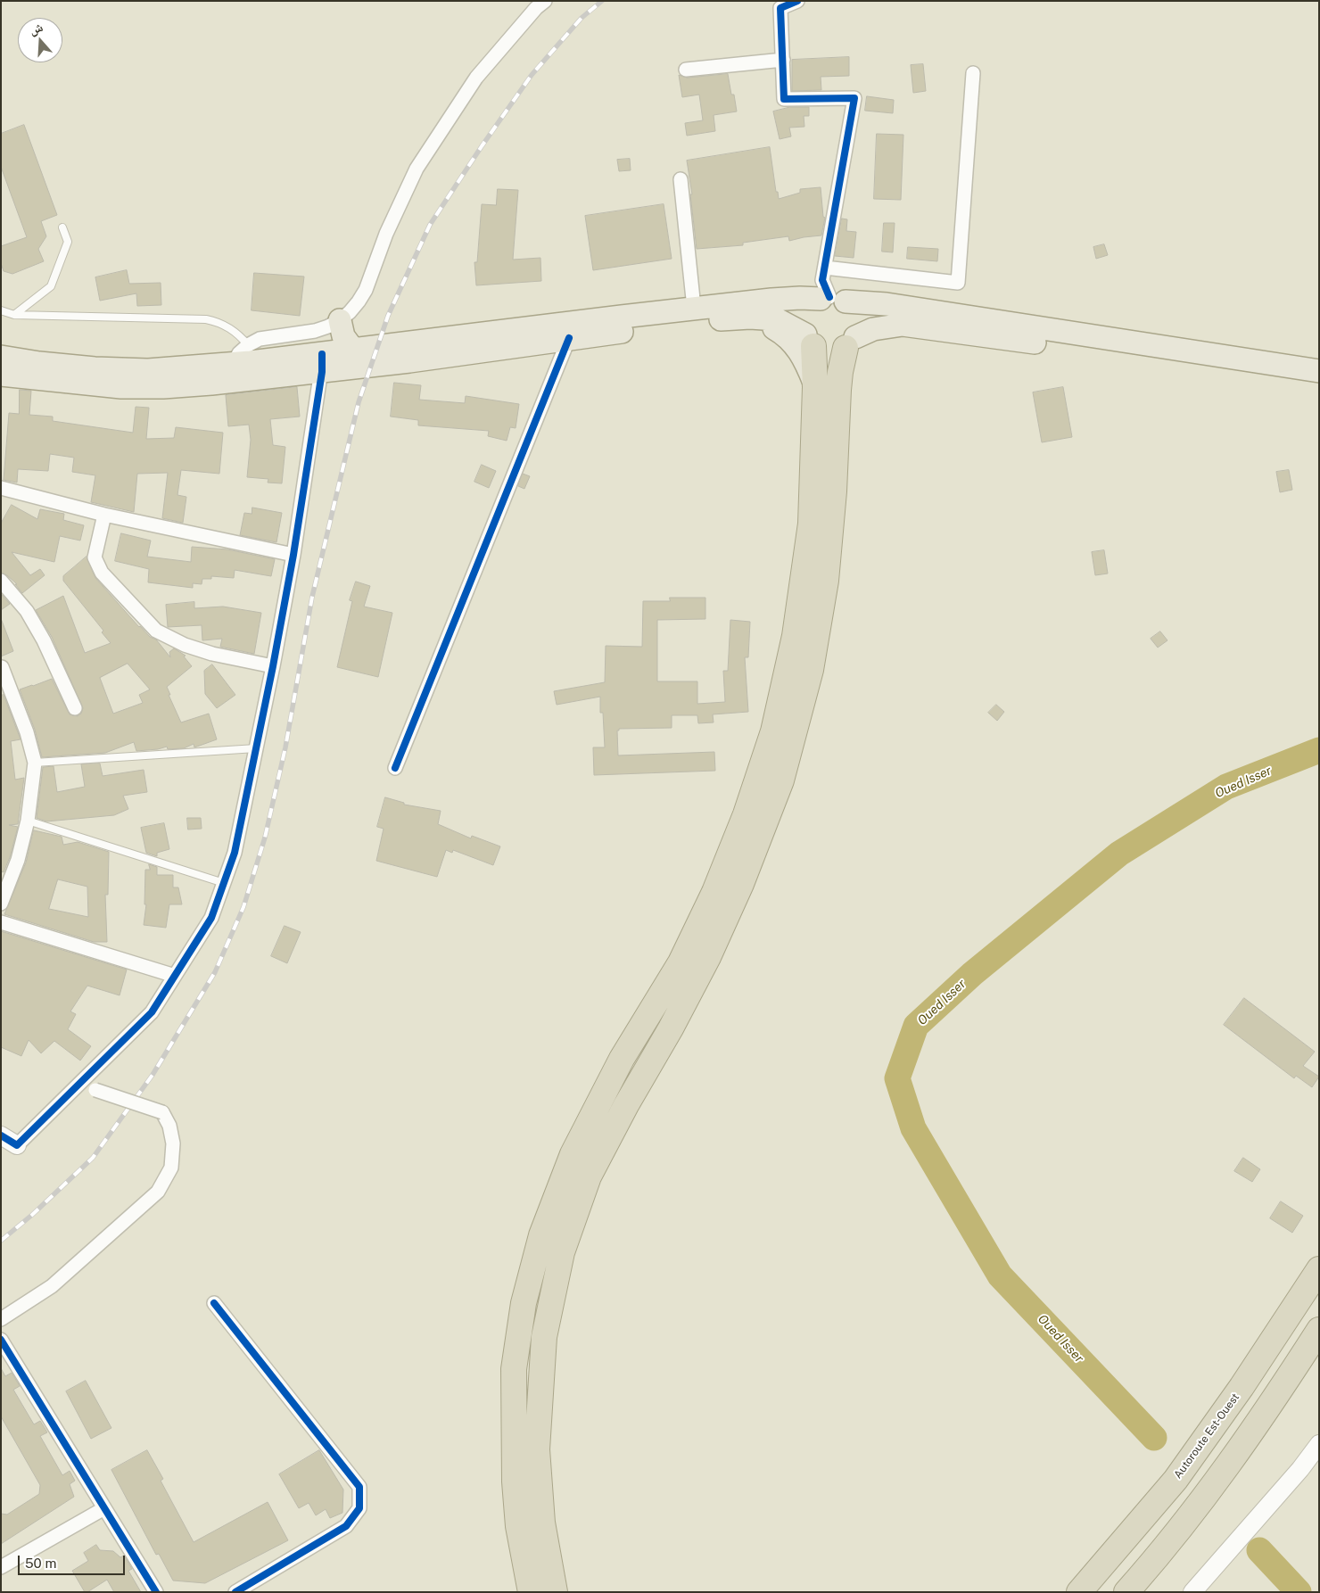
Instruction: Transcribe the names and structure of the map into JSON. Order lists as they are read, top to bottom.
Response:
{
  "streets": {
    "highway": ["Autoroute Est-Ouest"]
  },
  "water": ["Oued Isser"],
  "scale_bar": "50 m",
  "north": "top"
}
